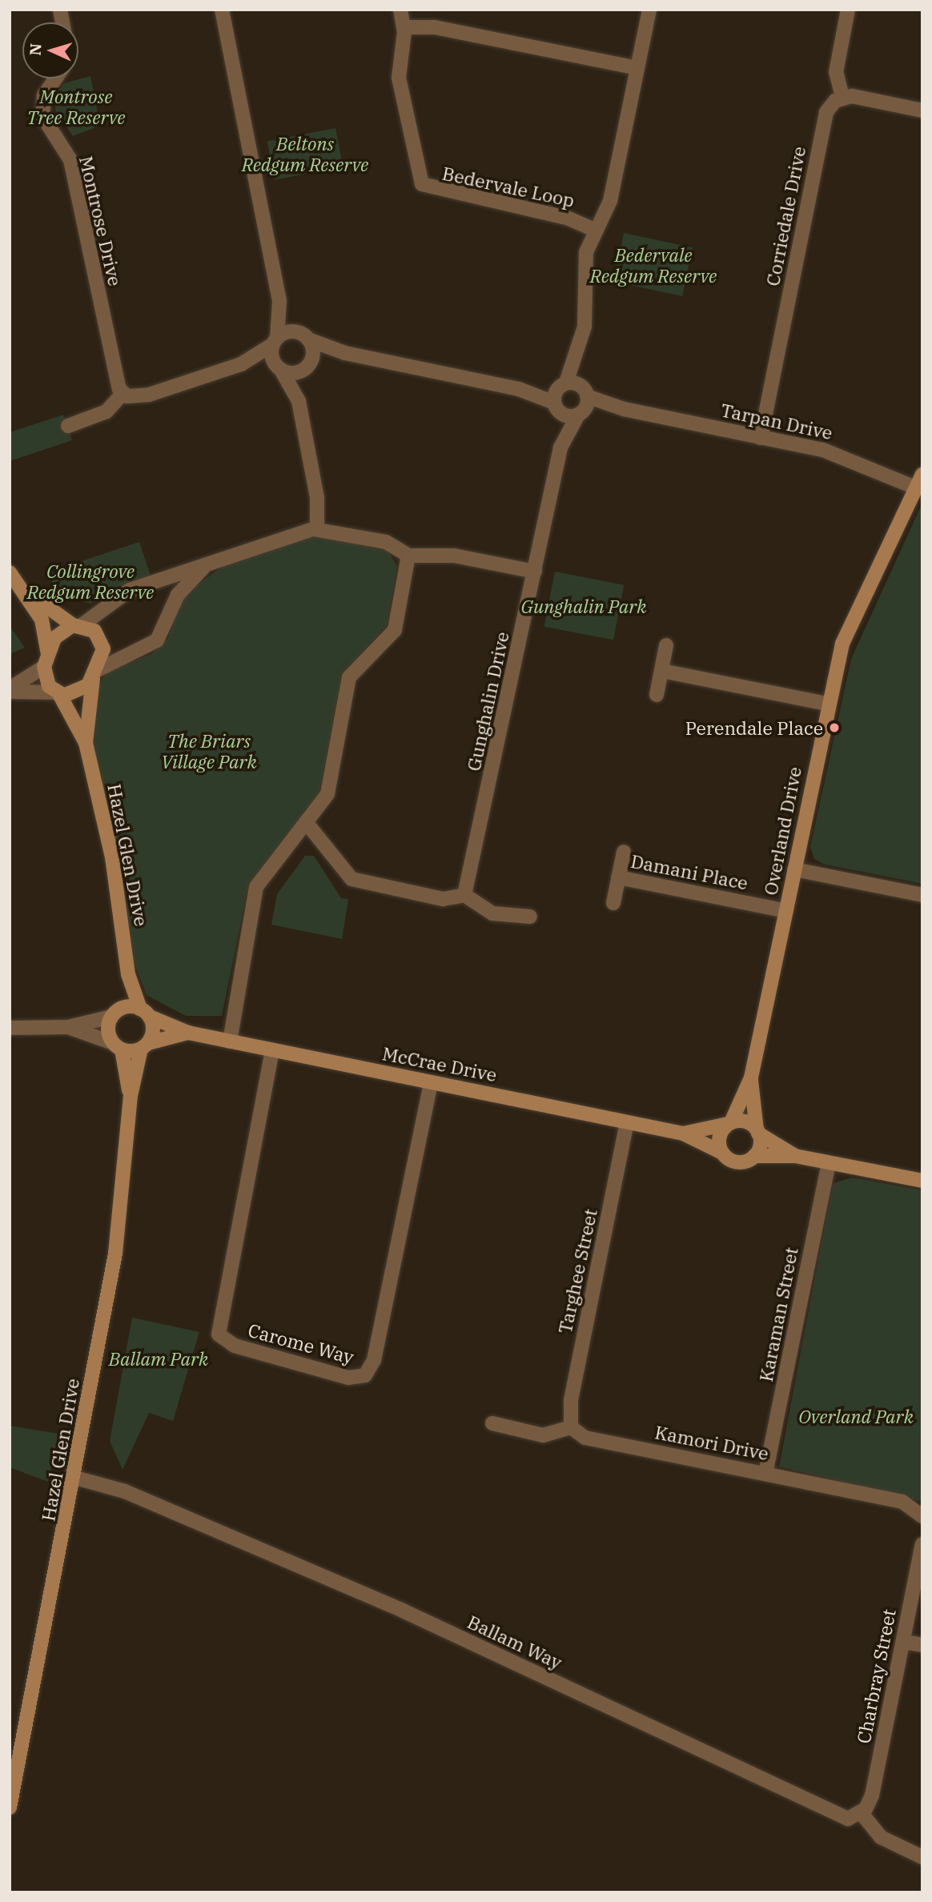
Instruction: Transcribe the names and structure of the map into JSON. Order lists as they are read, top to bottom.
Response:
{
  "streets": {
    "street": [
      "Bedervale Loop",
      "Corriedale Drive",
      "Montrose Drive",
      "Tarpan Drive",
      "Gunghalin Drive",
      "Overland Drive",
      "Hazel Glen Drive",
      "Damani Place",
      "McCrae Drive",
      "Targhee Street",
      "Karaman Street",
      "Carome Way",
      "Kamori Drive",
      "Ballam Way",
      "Charbray Street"
    ]
  },
  "crossings": [
    ["Corriedale Drive", "Tarpan Drive"],
    ["Tarpan Drive", "Gunghalin Drive"],
    ["Tarpan Drive", "Overland Drive"],
    ["Overland Drive", "Damani Place"],
    ["Overland Drive", "McCrae Drive"],
    ["Hazel Glen Drive", "McCrae Drive"],
    ["Hazel Glen Drive", "Ballam Way"],
    ["McCrae Drive", "Targhee Street"],
    ["McCrae Drive", "Carome Way"],
    ["Targhee Street", "Kamori Drive"],
    ["Karaman Street", "Kamori Drive"],
    ["Ballam Way", "Charbray Street"]
  ],
  "parks": [
    "Montrose Tree Reserve",
    "Beltons Redgum Reserve",
    "Bedervale Redgum Reserve",
    "Collingrove Redgum Reserve",
    "Gunghalin Park",
    "The Briars Village Park",
    "Ballam Park",
    "Overland Park"
  ],
  "places": ["Perendale Place"],
  "north": "left"
}
